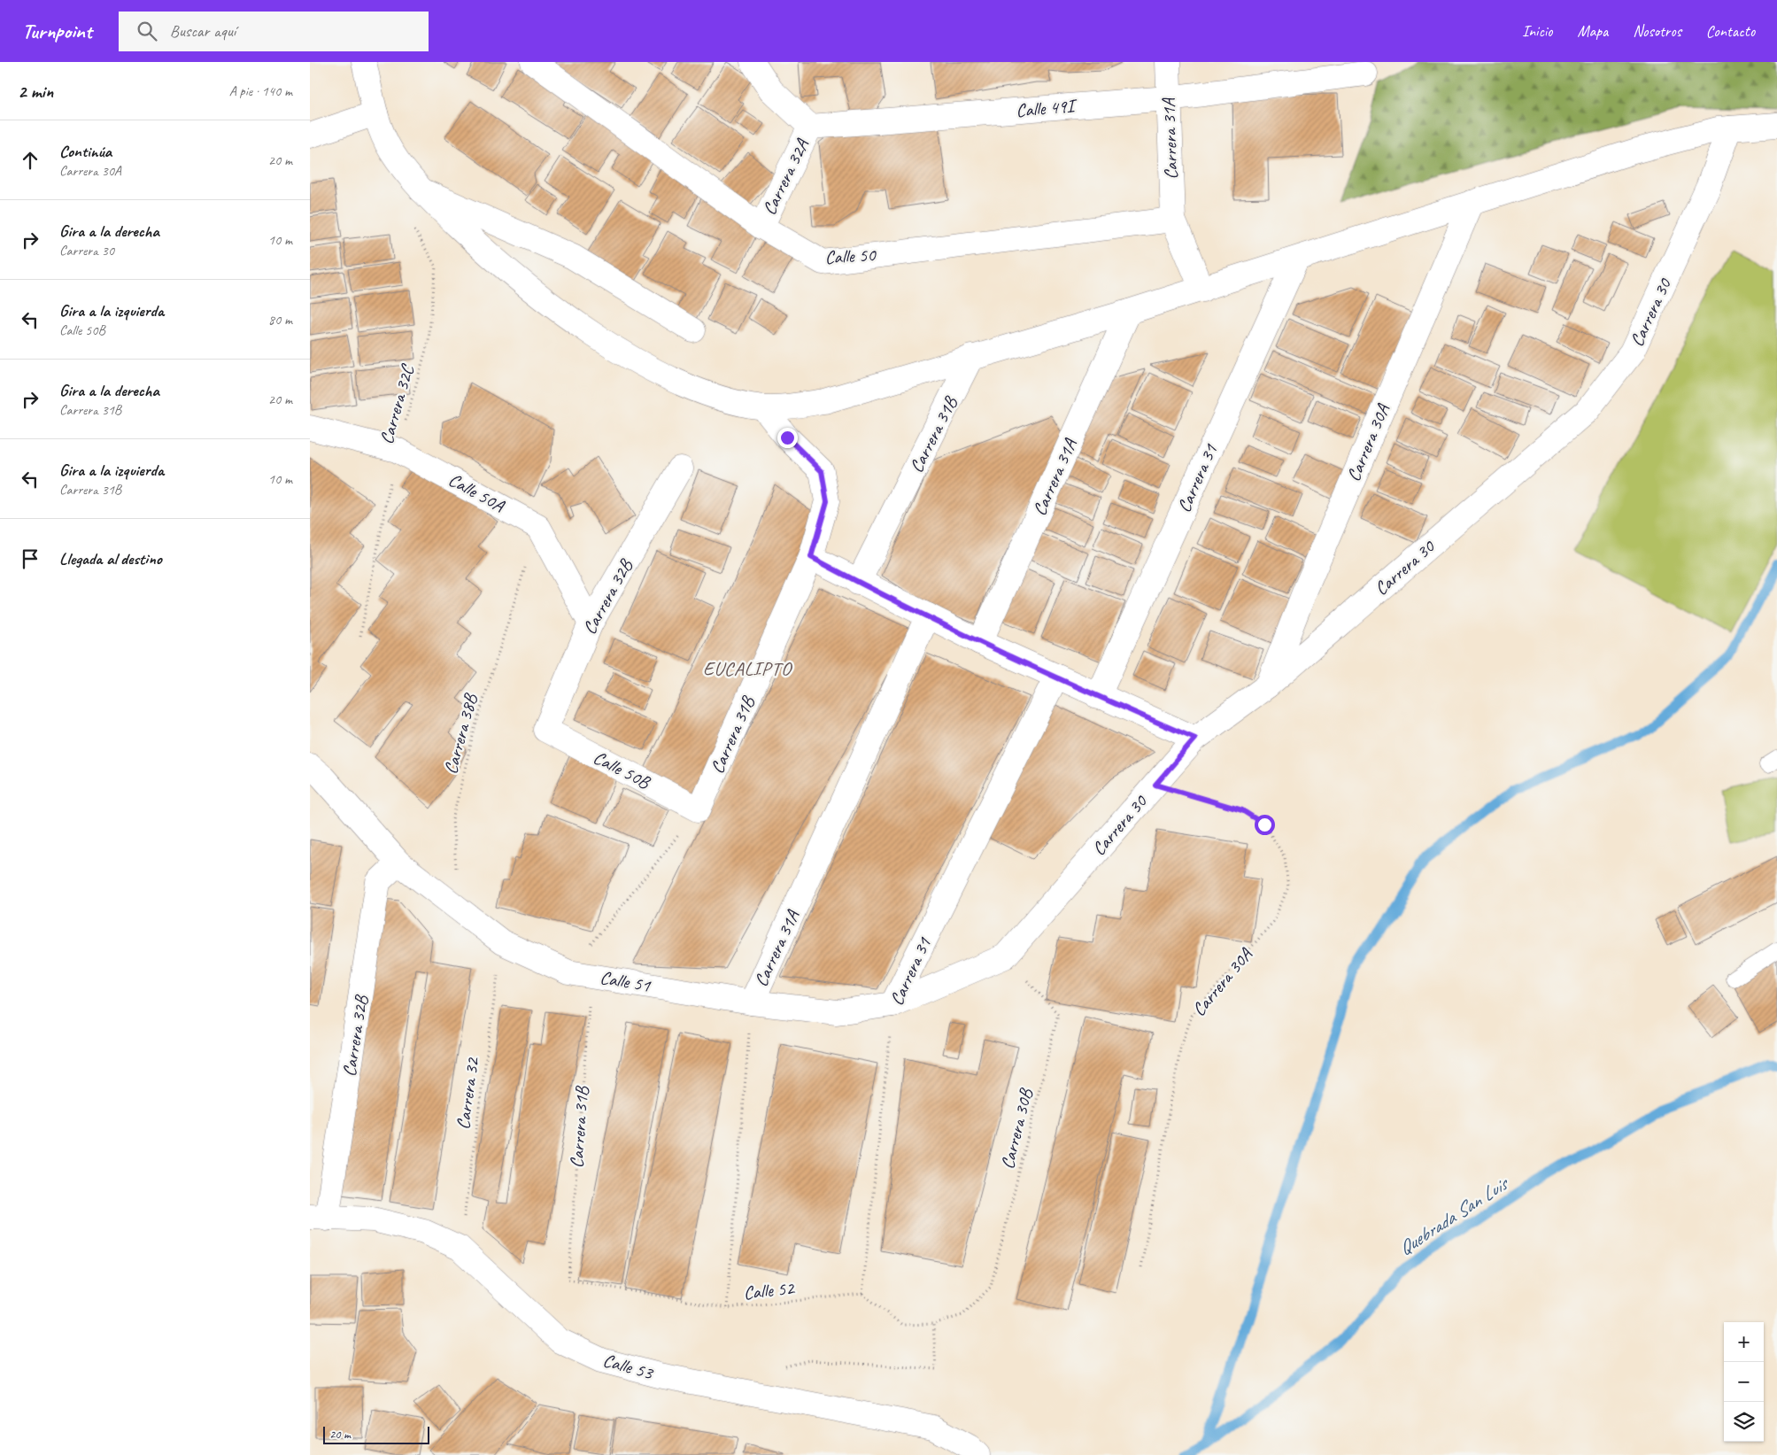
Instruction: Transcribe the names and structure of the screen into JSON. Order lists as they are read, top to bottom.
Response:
{
  "streets": {
    "street": [
      "Calle 49I",
      "Carrera 31A",
      "Carrera 32A",
      "Calle 50",
      "Carrera 30",
      "Carrera 31B",
      "Carrera 30A",
      "Carrera 31",
      "Calle 50A",
      "Carrera 32B",
      "Calle 50B",
      "Calle 51",
      "Calle 53"
    ],
    "path": [
      "Carrera 32C",
      "Carrera 38B",
      "Carrera 32",
      "Carrera 30B",
      "Calle 52"
    ]
  },
  "crossings": [
    ["Calle 49I", "Carrera 31A"],
    ["Calle 49I", "Carrera 32A"],
    ["Carrera 31A", "Calle 50"],
    ["Carrera 31A", "Calle 51"],
    ["Carrera 31A", "Calle 52"],
    ["Carrera 32A", "Calle 50"],
    ["Carrera 30", "Carrera 30A"],
    ["Carrera 30", "Calle 51"],
    ["Carrera 30", "Carrera 30B"],
    ["Carrera 32C", "Calle 50A"],
    ["Carrera 31B", "Calle 50B"],
    ["Carrera 31B", "Calle 51"],
    ["Carrera 31B", "Calle 52"],
    ["Carrera 31", "Calle 51"],
    ["Carrera 31", "Calle 52"],
    ["Calle 50A", "Carrera 38B"],
    ["Carrera 32B", "Calle 50B"],
    ["Carrera 32B", "Calle 51"],
    ["Carrera 32B", "Calle 53"],
    ["Calle 51", "Carrera 32"],
    ["Calle 51", "Carrera 30B"],
    ["Carrera 32", "Calle 53"]
  ],
  "districts": ["EUCALIPTO"],
  "water": ["Quebrada San Luis"],
  "scale_bar": "20 m",
  "page": {
    "header": "Turnpoint",
    "search": "Buscar aquí",
    "nav": [
      "Inicio",
      "Mapa",
      "Nosotros",
      "Contacto"
    ],
    "heading": ["2 min", "A pie · 140 m"],
    "list": [
      ["Continúa", "Carrera 30A", "20 m"],
      ["Gira a la derecha", "Carrera 30", "10 m"],
      ["Gira a la izquierda", "Calle 50B", "80 m"],
      ["Gira a la derecha", "Carrera 31B", "20 m"],
      ["Gira a la izquierda", "Carrera 31B", "10 m"],
      "Llegada al destino"
    ],
    "map_buttons": ["+", "−"],
    "scale": "20 m"
  }
}
